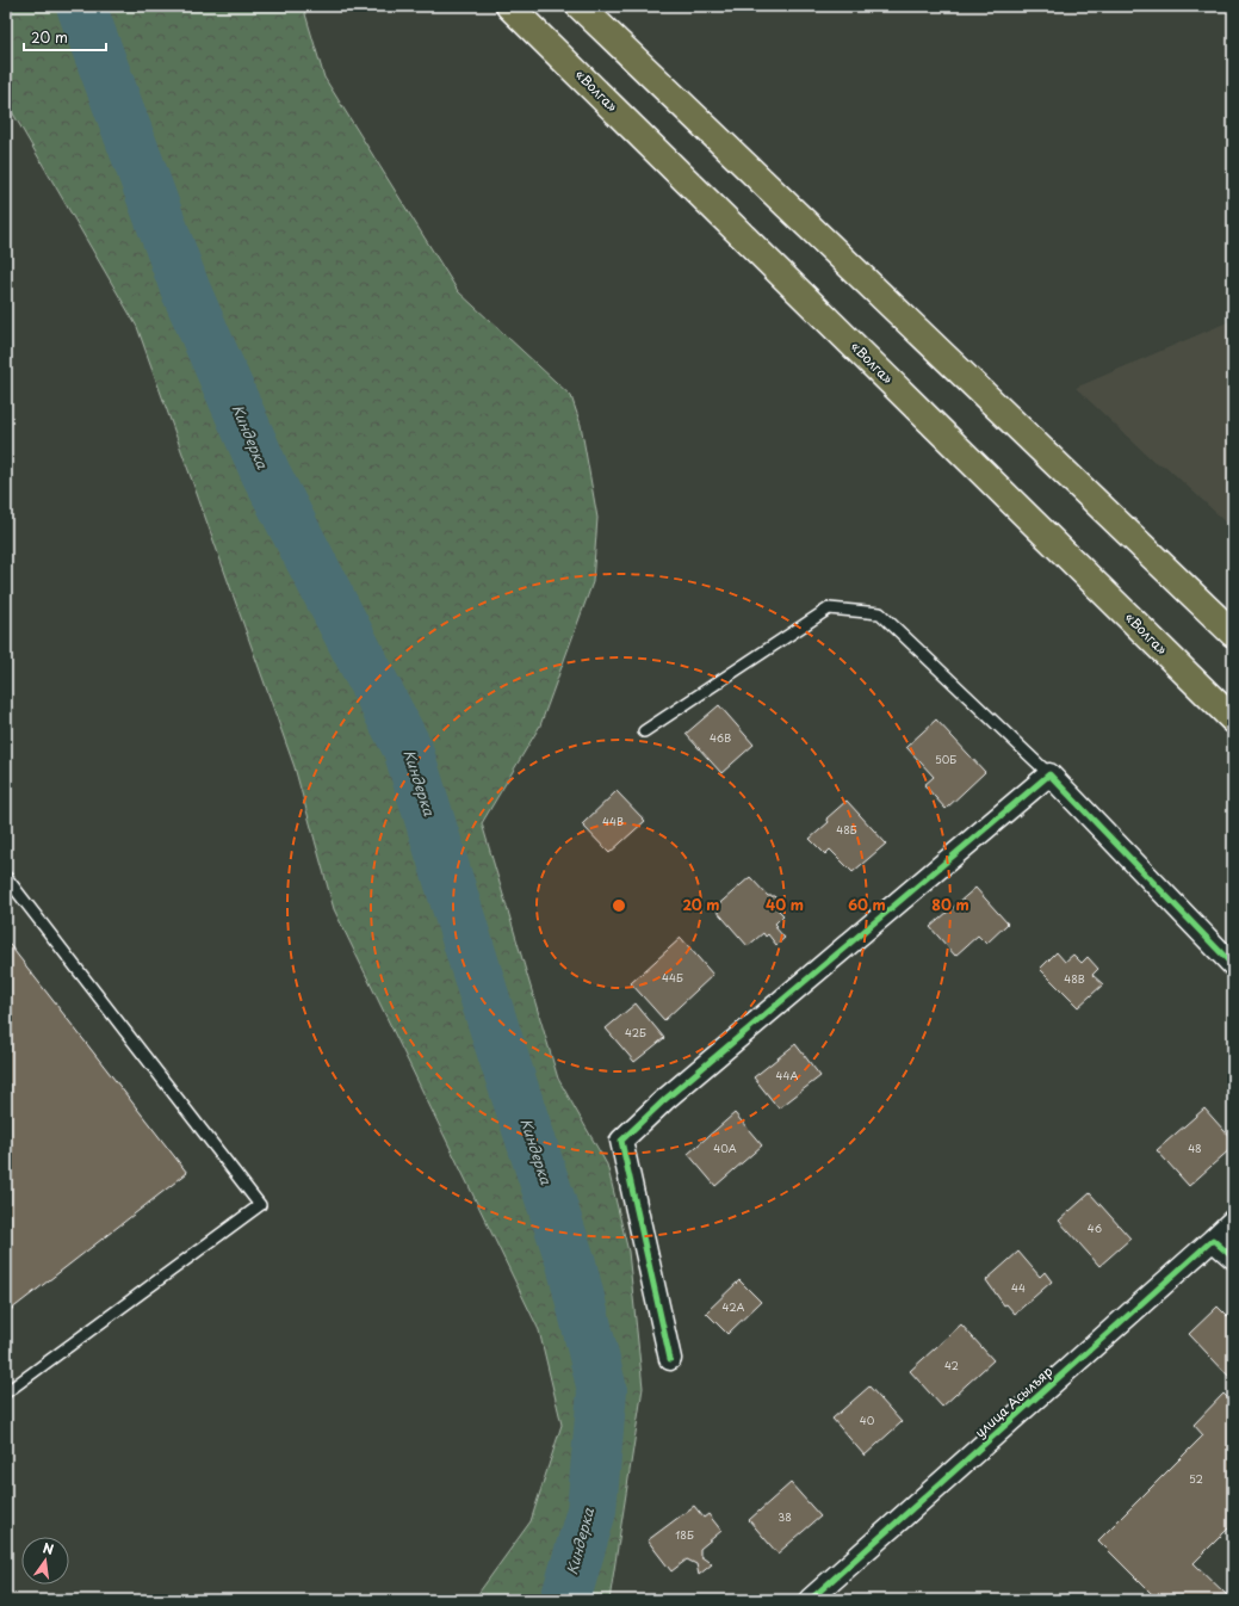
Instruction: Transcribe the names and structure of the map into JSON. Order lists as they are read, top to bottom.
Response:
{
  "streets": {
    "highway": ["«Волга»"],
    "street": ["улица Асылъяр"]
  },
  "water": ["Киндерка"],
  "house_numbers": [
    "46В",
    "50Б",
    "44В",
    "48Б",
    "44Б",
    "48В",
    "42Б",
    "44А",
    "40А",
    "48",
    "46",
    "44",
    "42А",
    "42",
    "40",
    "52",
    "38",
    "18Б"
  ],
  "scale_bar": "20 m",
  "north": "top",
  "rings": [
    "20 m",
    "40 m",
    "60 m",
    "80 m"
  ]
}
